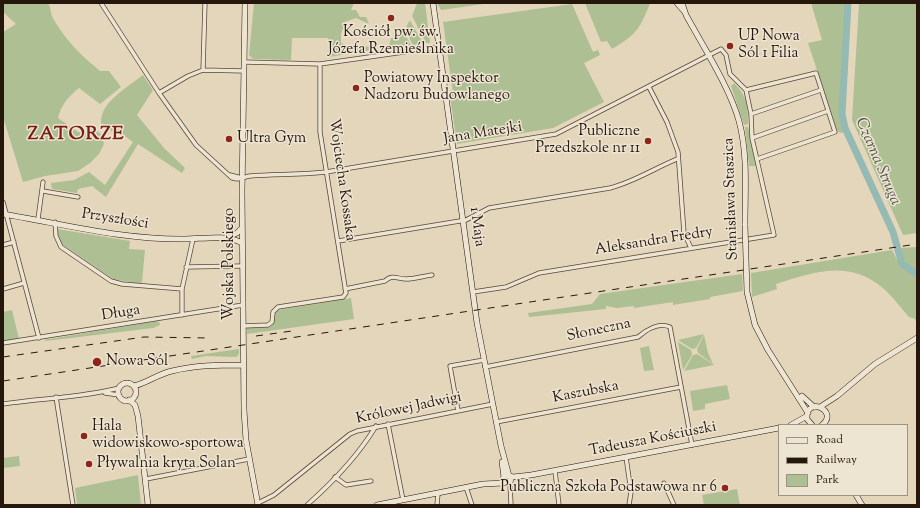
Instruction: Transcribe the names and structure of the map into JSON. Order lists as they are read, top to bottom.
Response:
{
  "streets": {
    "street": [
      "Jana Matejki",
      "Wojciecha Kossaka",
      "Stanisława Staszica",
      "Przyszłości",
      "1 Maja",
      "Aleksandra Fredry",
      "Wojska Polskiego",
      "Długa",
      "Słoneczna",
      "Kaszubska",
      "Królowej Jadwigi",
      "Tadeusza Kościuszki"
    ]
  },
  "crossings": [
    ["Jana Matejki", "Wojciecha Kossaka"],
    ["Jana Matejki", "Stanisława Staszica"],
    ["Jana Matejki", "1 Maja"],
    ["Jana Matejki", "Wojska Polskiego"],
    ["Wojciecha Kossaka", "Wojska Polskiego"],
    ["Przyszłości", "Wojska Polskiego"],
    ["1 Maja", "Aleksandra Fredry"],
    ["1 Maja", "Słoneczna"],
    ["1 Maja", "Kaszubska"],
    ["1 Maja", "Królowej Jadwigi"],
    ["1 Maja", "Tadeusza Kościuszki"],
    ["Wojska Polskiego", "Długa"],
    ["Wojska Polskiego", "Królowej Jadwigi"],
    ["Słoneczna", "Kaszubska"],
    ["Słoneczna", "Tadeusza Kościuszki"]
  ],
  "districts": ["ZATORZE"],
  "water": ["Czarna Struga"],
  "places": [
    "Kościół pw. św. Józefa Rzemieślnika",
    "UP Nowa Sól 1 Filia",
    "Powiatowy Inspektor Nadzoru Budowlanego",
    "Ultra Gym",
    "Publiczne Przedszkole nr 11",
    "Nowa Sól",
    "Hala widowiskowo-sportowa",
    "Pływalnia kryta Solan",
    "Publiczna Szkoła Podstawowa nr 6"
  ],
  "legend": ["Road", "Railway", "Park"]
}
